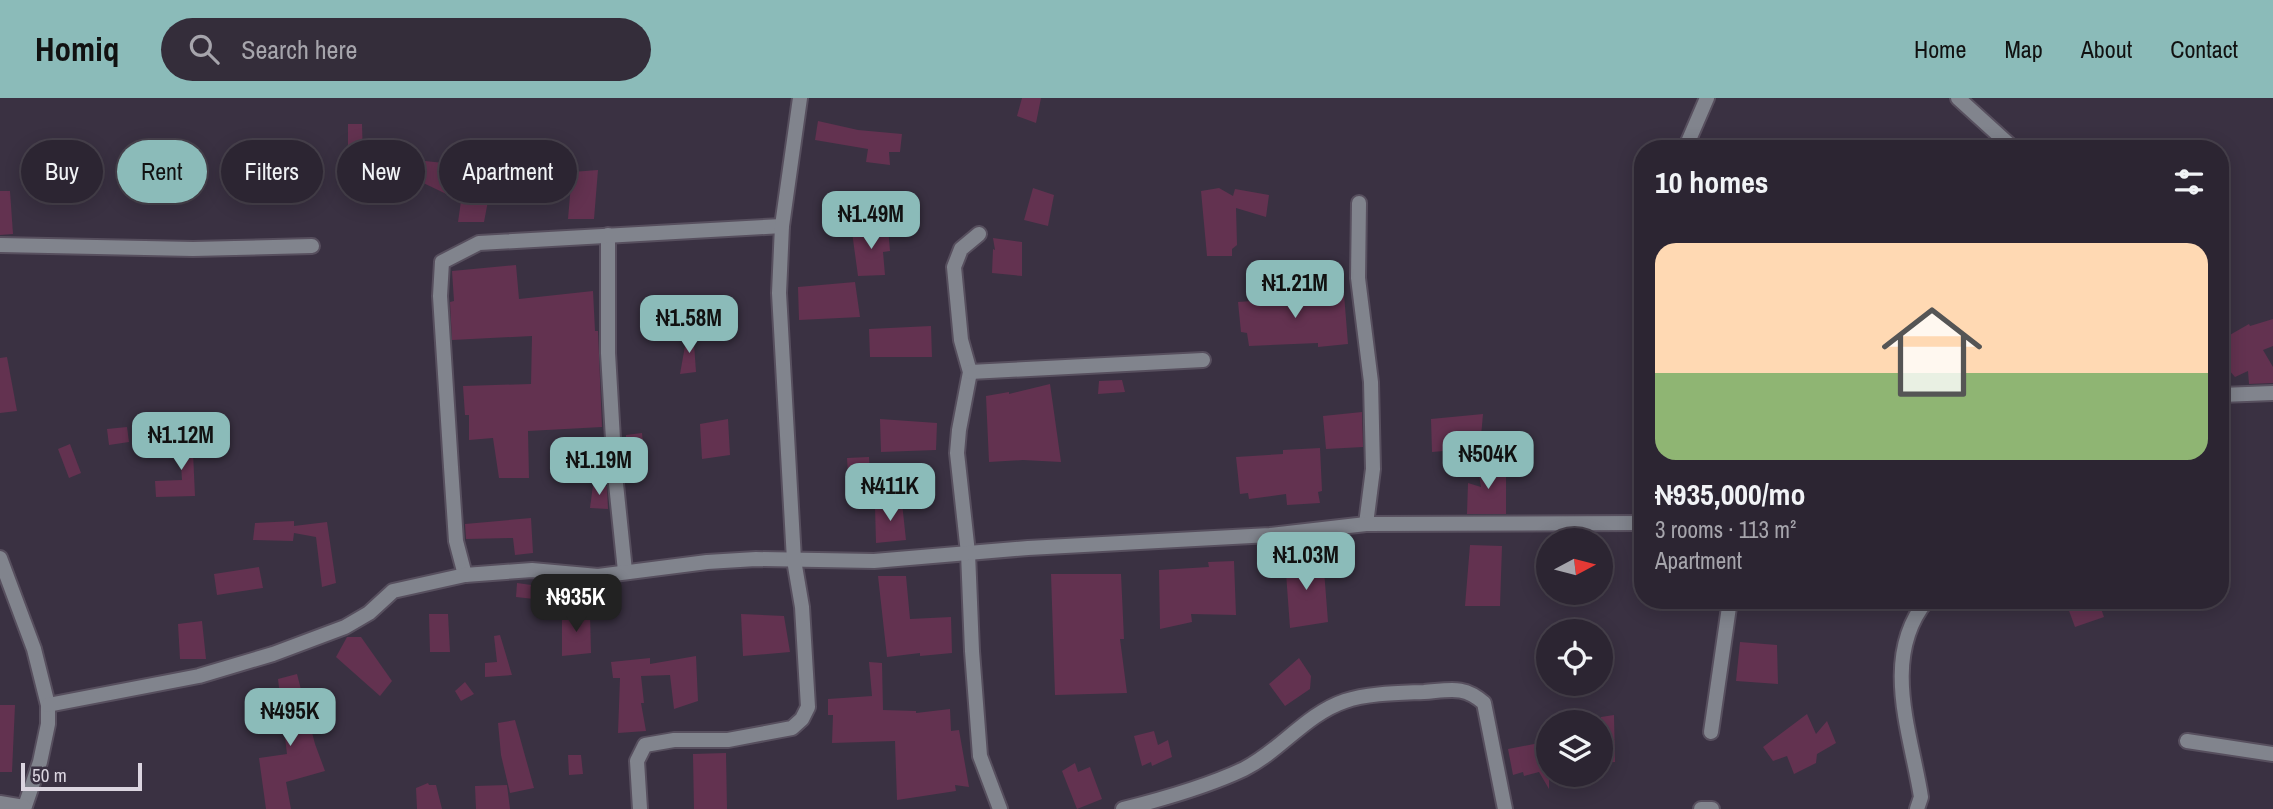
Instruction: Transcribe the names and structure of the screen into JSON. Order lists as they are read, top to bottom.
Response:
{
  "scale_bar": "50 m",
  "north": "right",
  "page": {
    "header": "Homiq",
    "search": "Search here",
    "nav": [
      "Home",
      "Map",
      "About",
      "Contact"
    ],
    "chip": [
      "Buy",
      "Rent",
      "Filters",
      "New",
      "Apartment"
    ],
    "heading": "10 homes",
    "price": [
      "₦1.49M",
      "₦1.21M",
      "₦1.58M",
      "₦1.12M",
      "₦504K",
      "₦1.19M",
      "₦411K",
      "₦1.03M",
      "₦935K",
      "₦495K"
    ],
    "list": [
      {
        "name": "₦935,000/mo",
        "note": "3 rooms · 113 m² · Apartment"
      }
    ],
    "scale": "50 m"
  }
}
